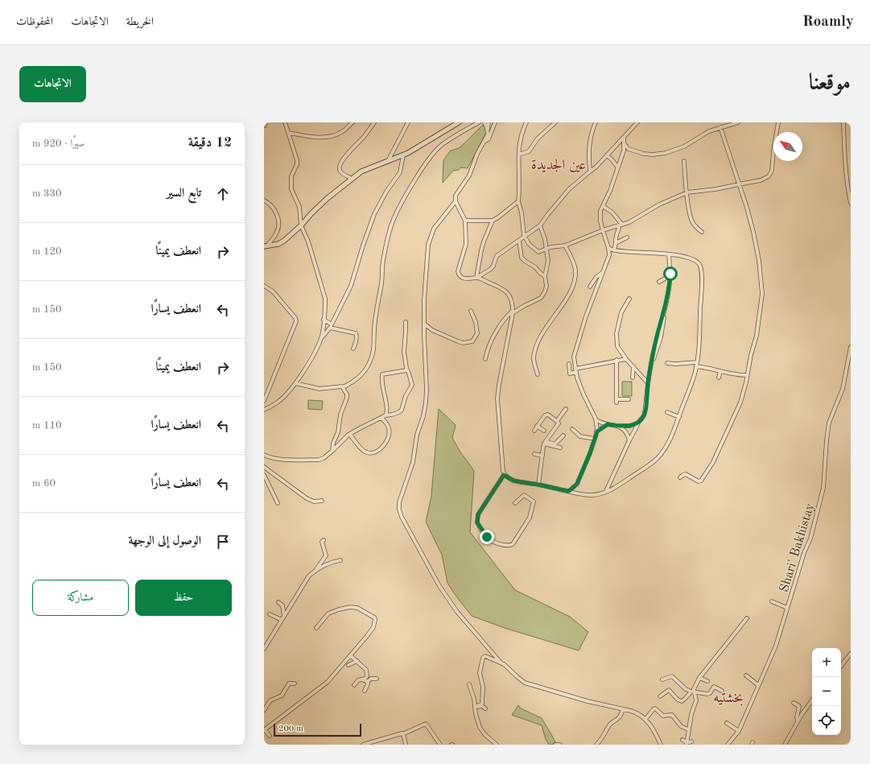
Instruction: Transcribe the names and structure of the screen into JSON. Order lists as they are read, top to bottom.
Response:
{
  "streets": {
    "street": ["Shari' Bakhistay"]
  },
  "districts": ["عين الجديدة", "بخشتيه"],
  "scale_bar": "200 m",
  "north": "top left",
  "page": {
    "header": "Roamly",
    "nav": ["الخريطة", "الاتجاهات", "المحفوظات"],
    "title": "موقعنا",
    "buttons": [
      "الاتجاهات",
      ["حفظ", "مشاركة"]
    ],
    "heading": ["12 دقيقة", "سيرًا · 920 m"],
    "list": [
      ["تابع السير", "330 m"],
      ["انعطف يمينًا", "120 m"],
      ["انعطف يسارًا", "150 m"],
      ["انعطف يمينًا", "150 m"],
      ["انعطف يسارًا", "110 m"],
      ["انعطف يسارًا", "60 m"],
      "الوصول إلى الوجهة"
    ],
    "map_buttons": ["+", "−"],
    "scale": "200 m"
  }
}
